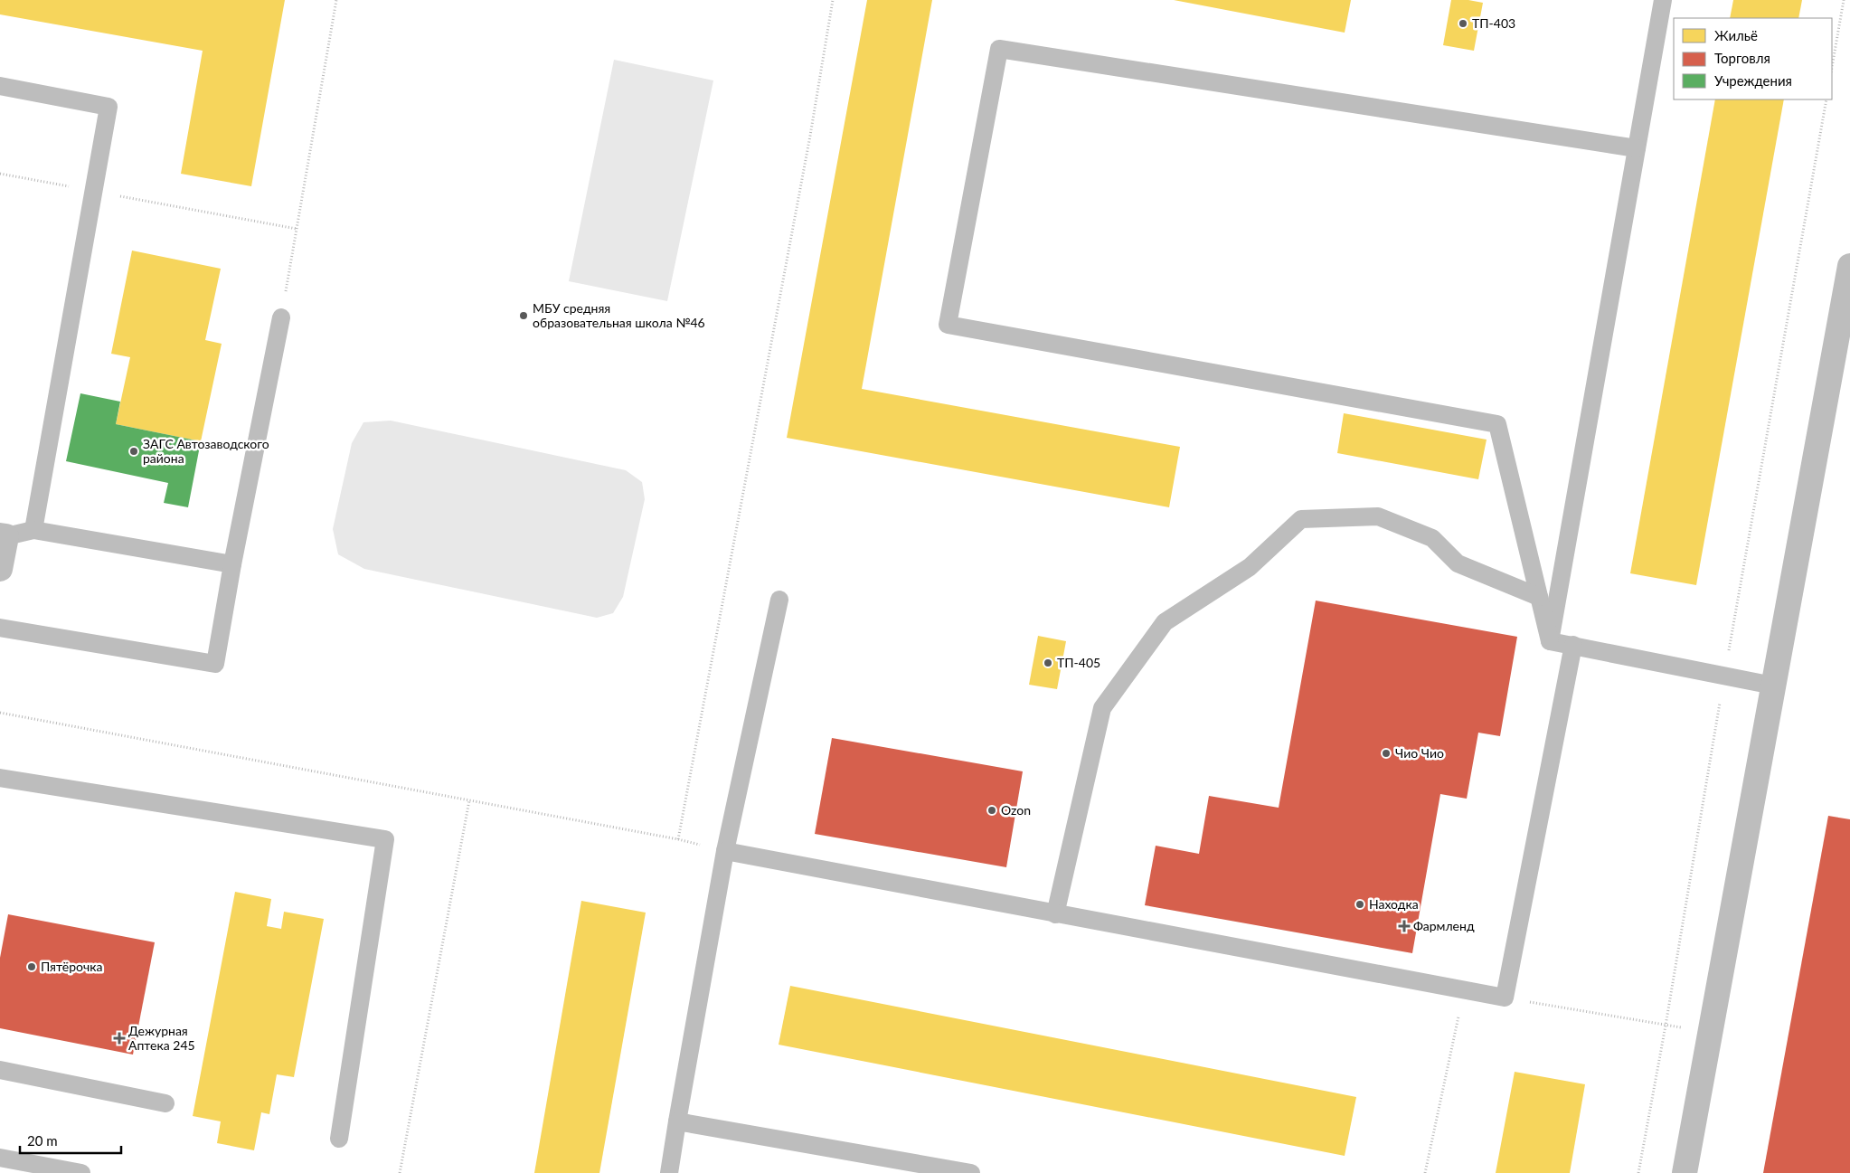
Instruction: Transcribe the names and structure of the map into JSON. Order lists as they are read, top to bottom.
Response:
{
  "places": {
    "other": [
      "ТП-403",
      "МБУ средняя образовательная школа №46",
      "ЗАГС Автозаводского района",
      "ТП-405",
      "Чио Чио",
      "Ozon",
      "Находка",
      "Пятёрочка"
    ],
    "health": ["Фармленд", "Дежурная Аптека 245"]
  },
  "legend": ["Жильё", "Торговля", "Учреждения"],
  "scale_bar": "20 m"
}
